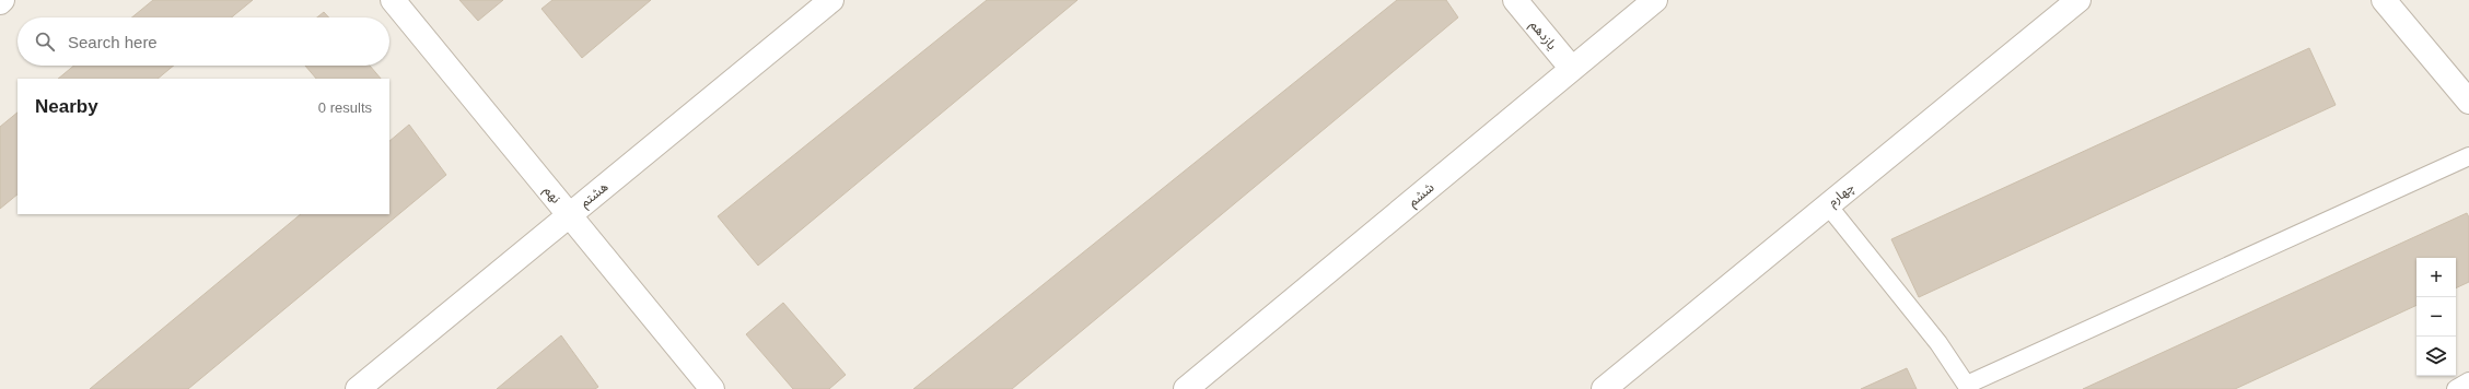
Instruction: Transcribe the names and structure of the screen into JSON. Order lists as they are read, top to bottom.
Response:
{
  "streets": {
    "street": [
      "یازدهم",
      "نهم",
      "هشتم",
      "ششم",
      "چهارم"
    ]
  },
  "crossings": [
    ["یازدهم", "ششم"],
    ["نهم", "هشتم"]
  ],
  "page": {
    "search": "Search here",
    "heading": ["Nearby", "0 results"],
    "map_buttons": ["+", "−"]
  }
}
